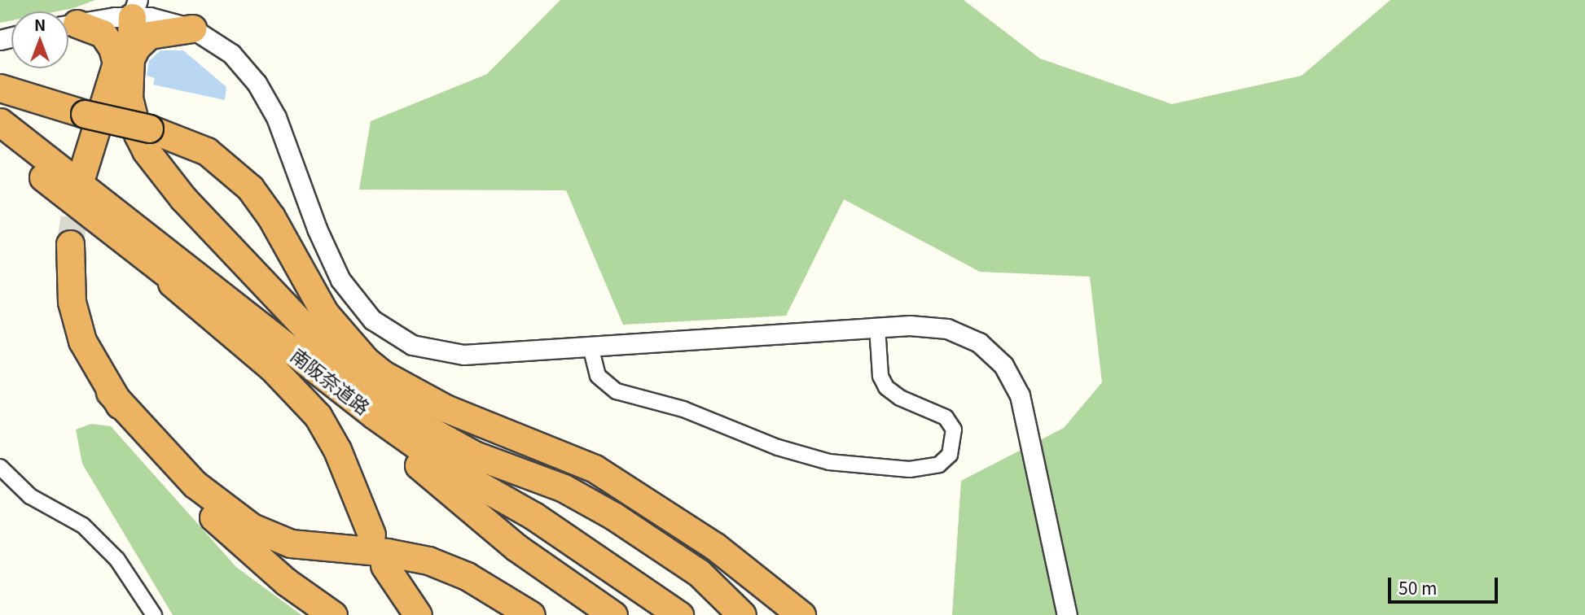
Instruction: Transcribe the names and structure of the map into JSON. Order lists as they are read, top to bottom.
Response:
{
  "streets": {
    "highway": ["南阪奈道路"]
  },
  "scale_bar": "50 m",
  "north": "top"
}
